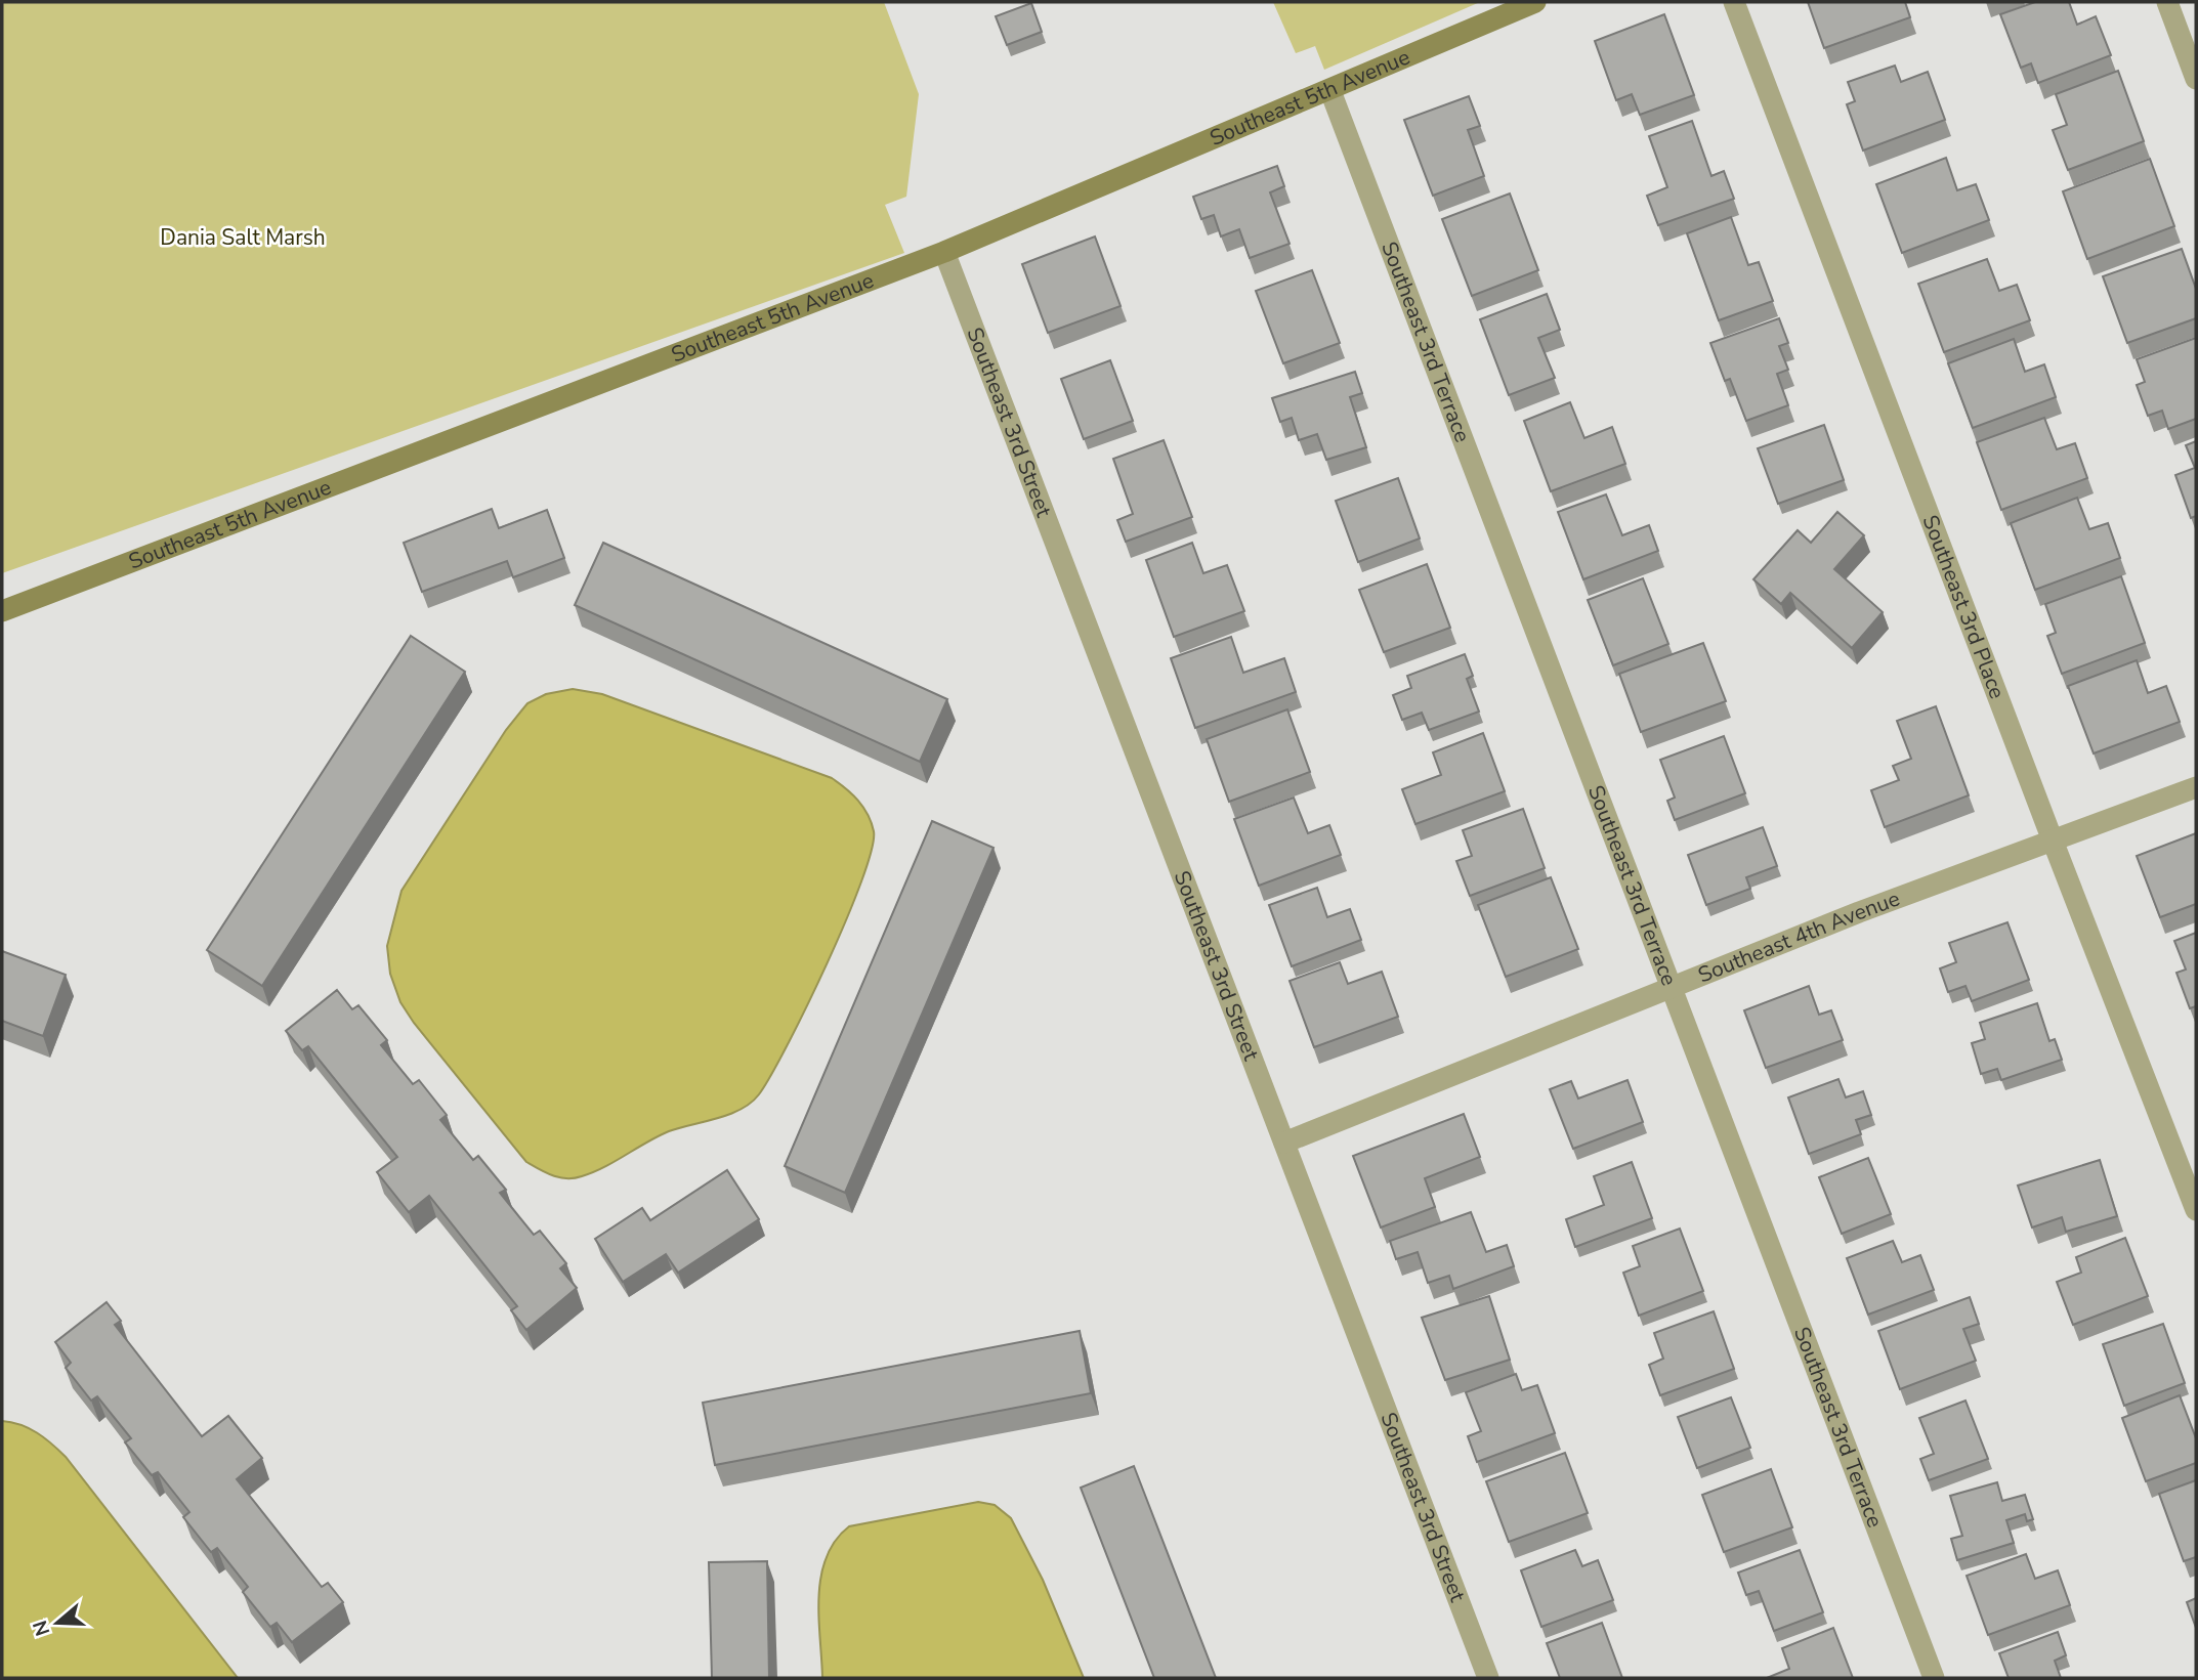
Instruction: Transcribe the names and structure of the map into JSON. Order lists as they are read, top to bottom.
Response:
{
  "streets": {
    "street": [
      "Southeast 5th Avenue",
      "Southeast 3rd Terrace",
      "Southeast 3rd Street",
      "Southeast 3rd Place",
      "Southeast 4th Avenue"
    ]
  },
  "crossings": [
    ["Southeast 5th Avenue", "Southeast 3rd Terrace"],
    ["Southeast 5th Avenue", "Southeast 3rd Street"],
    ["Southeast 3rd Terrace", "Southeast 4th Avenue"],
    ["Southeast 3rd Street", "Southeast 4th Avenue"],
    ["Southeast 3rd Place", "Southeast 4th Avenue"]
  ],
  "parks": ["Dania Salt Marsh"],
  "north": "left"
}
